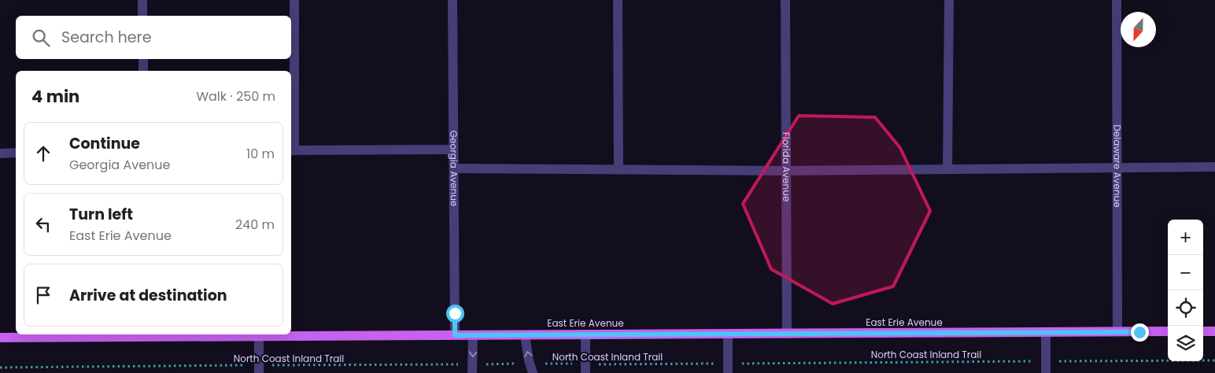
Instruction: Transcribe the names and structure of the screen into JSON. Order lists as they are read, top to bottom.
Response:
{
  "streets": {
    "main road": ["East Erie Avenue"],
    "street": ["Delaware Avenue", "Florida Avenue", "Georgia Avenue"],
    "path": ["North Coast Inland Trail"]
  },
  "crossings": [
    ["Delaware Avenue", "East Erie Avenue"],
    ["Florida Avenue", "East Erie Avenue"],
    ["Georgia Avenue", "East Erie Avenue"]
  ],
  "north": "bottom",
  "page": {
    "search": "Search here",
    "heading": ["4 min", "Walk · 250 m"],
    "list": [
      ["Continue", "Georgia Avenue", "10 m"],
      ["Turn left", "East Erie Avenue", "240 m"],
      "Arrive at destination"
    ],
    "map_buttons": ["+", "−"]
  }
}
